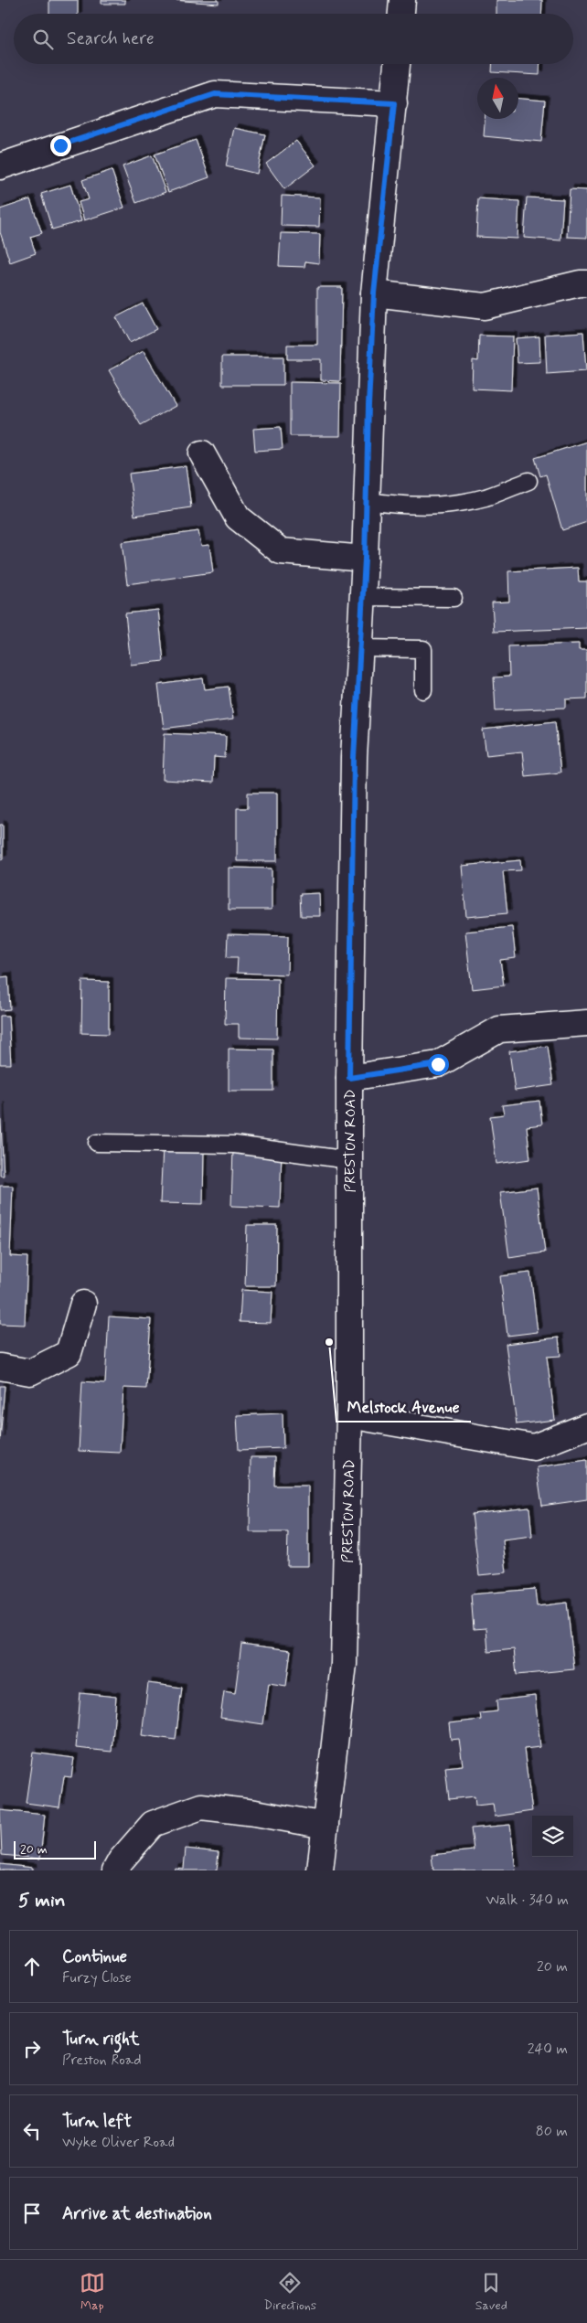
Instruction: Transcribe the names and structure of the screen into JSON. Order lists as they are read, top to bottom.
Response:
{
  "streets": {
    "main road": ["PRESTON ROAD"]
  },
  "places": ["Melstock Avenue"],
  "scale_bar": "20 m",
  "north": "top",
  "page": {
    "search": "Search here",
    "scale": "20 m",
    "heading": ["5 min", "Walk · 340 m"],
    "list": [
      ["Continue", "Furzy Close", "20 m"],
      ["Turn right", "Preston Road", "240 m"],
      ["Turn left", "Wyke Oliver Road", "80 m"],
      "Arrive at destination"
    ],
    "nav": ["Map", "Directions", "Saved"]
  }
}
